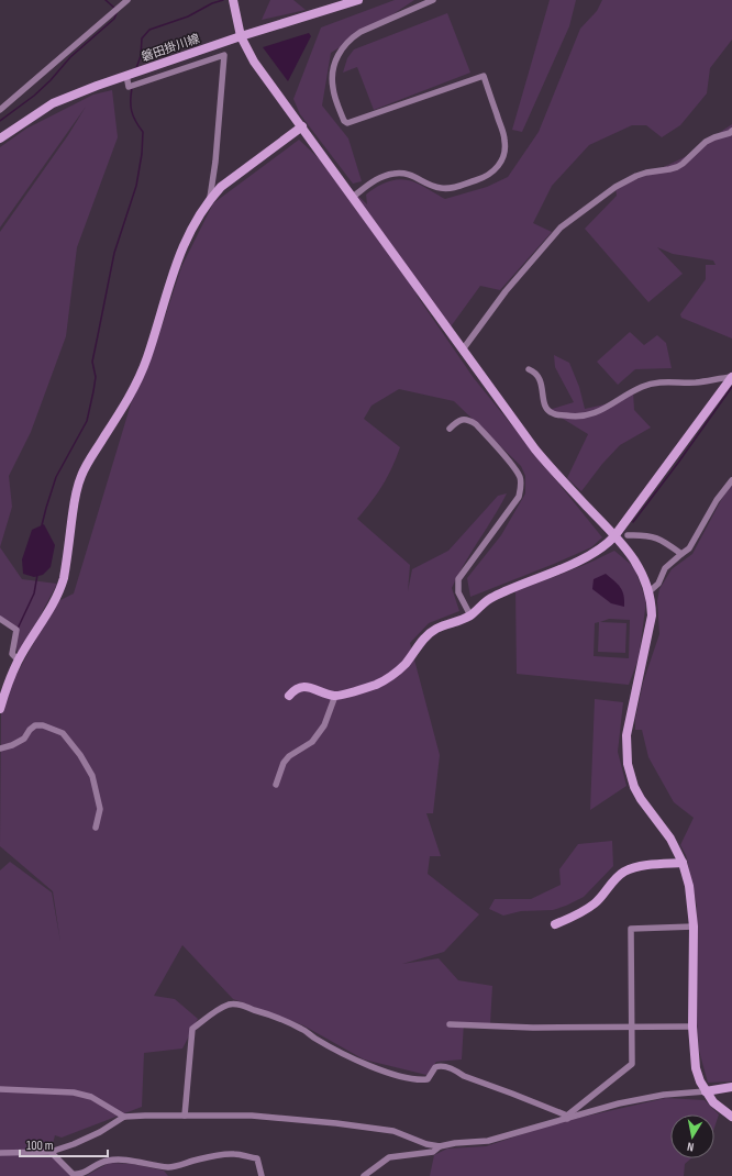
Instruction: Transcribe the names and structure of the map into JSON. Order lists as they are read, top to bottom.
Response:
{
  "streets": {
    "street": ["磐田掛川線"]
  },
  "scale_bar": "100 m",
  "north": "bottom"
}
